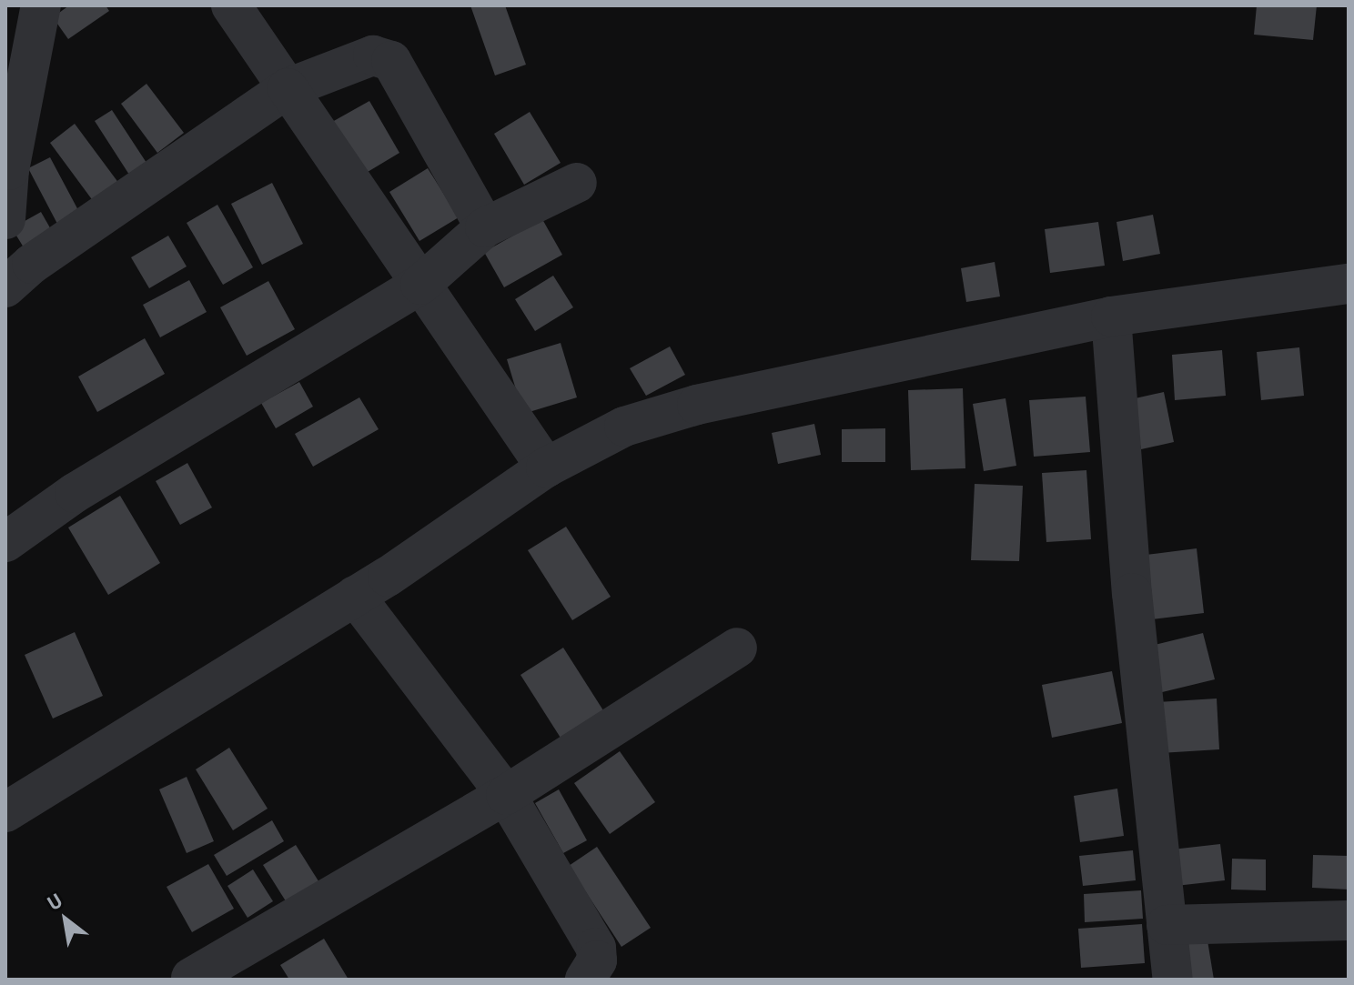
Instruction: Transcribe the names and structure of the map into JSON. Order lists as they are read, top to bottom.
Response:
{
  "north": "top left"
}
